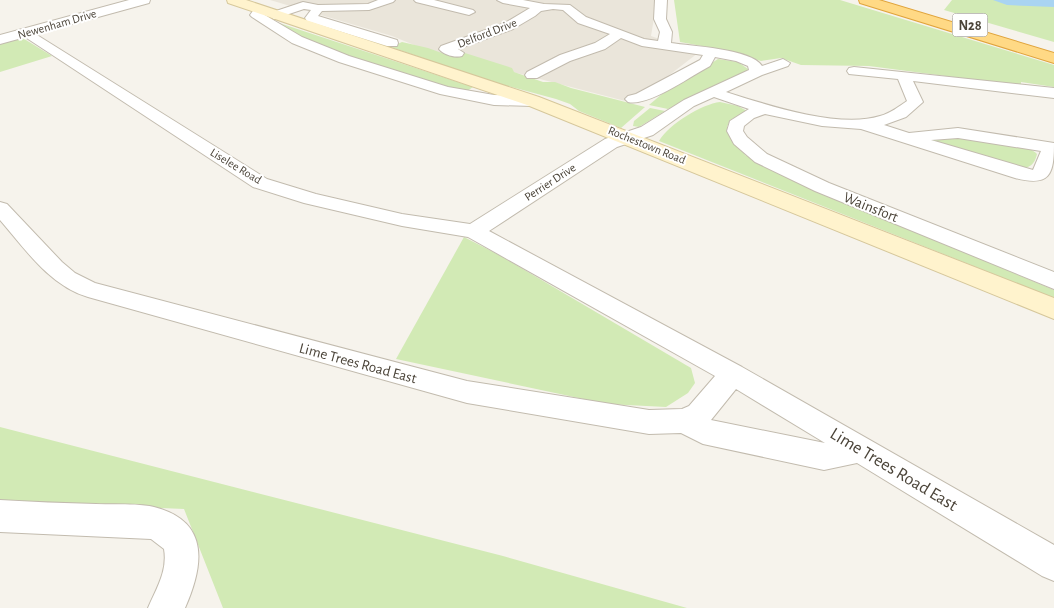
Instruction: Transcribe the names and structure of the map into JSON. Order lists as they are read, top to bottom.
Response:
{
  "streets": {
    "highway": ["N28"],
    "main road": ["Rochestown Road"],
    "street": [
      "Newenham Drive",
      "Delford Drive",
      "Liselee Road",
      "Perrier Drive",
      "Wainsfort",
      "Lime Trees Road East"
    ]
  },
  "crossings": [
    ["Newenham Drive", "Liselee Road"],
    ["Delford Drive", "Perrier Drive"],
    ["Rochestown Road", "Perrier Drive"],
    ["Liselee Road", "Perrier Drive"],
    ["Liselee Road", "Lime Trees Road East"],
    ["Perrier Drive", "Lime Trees Road East"]
  ]
}
